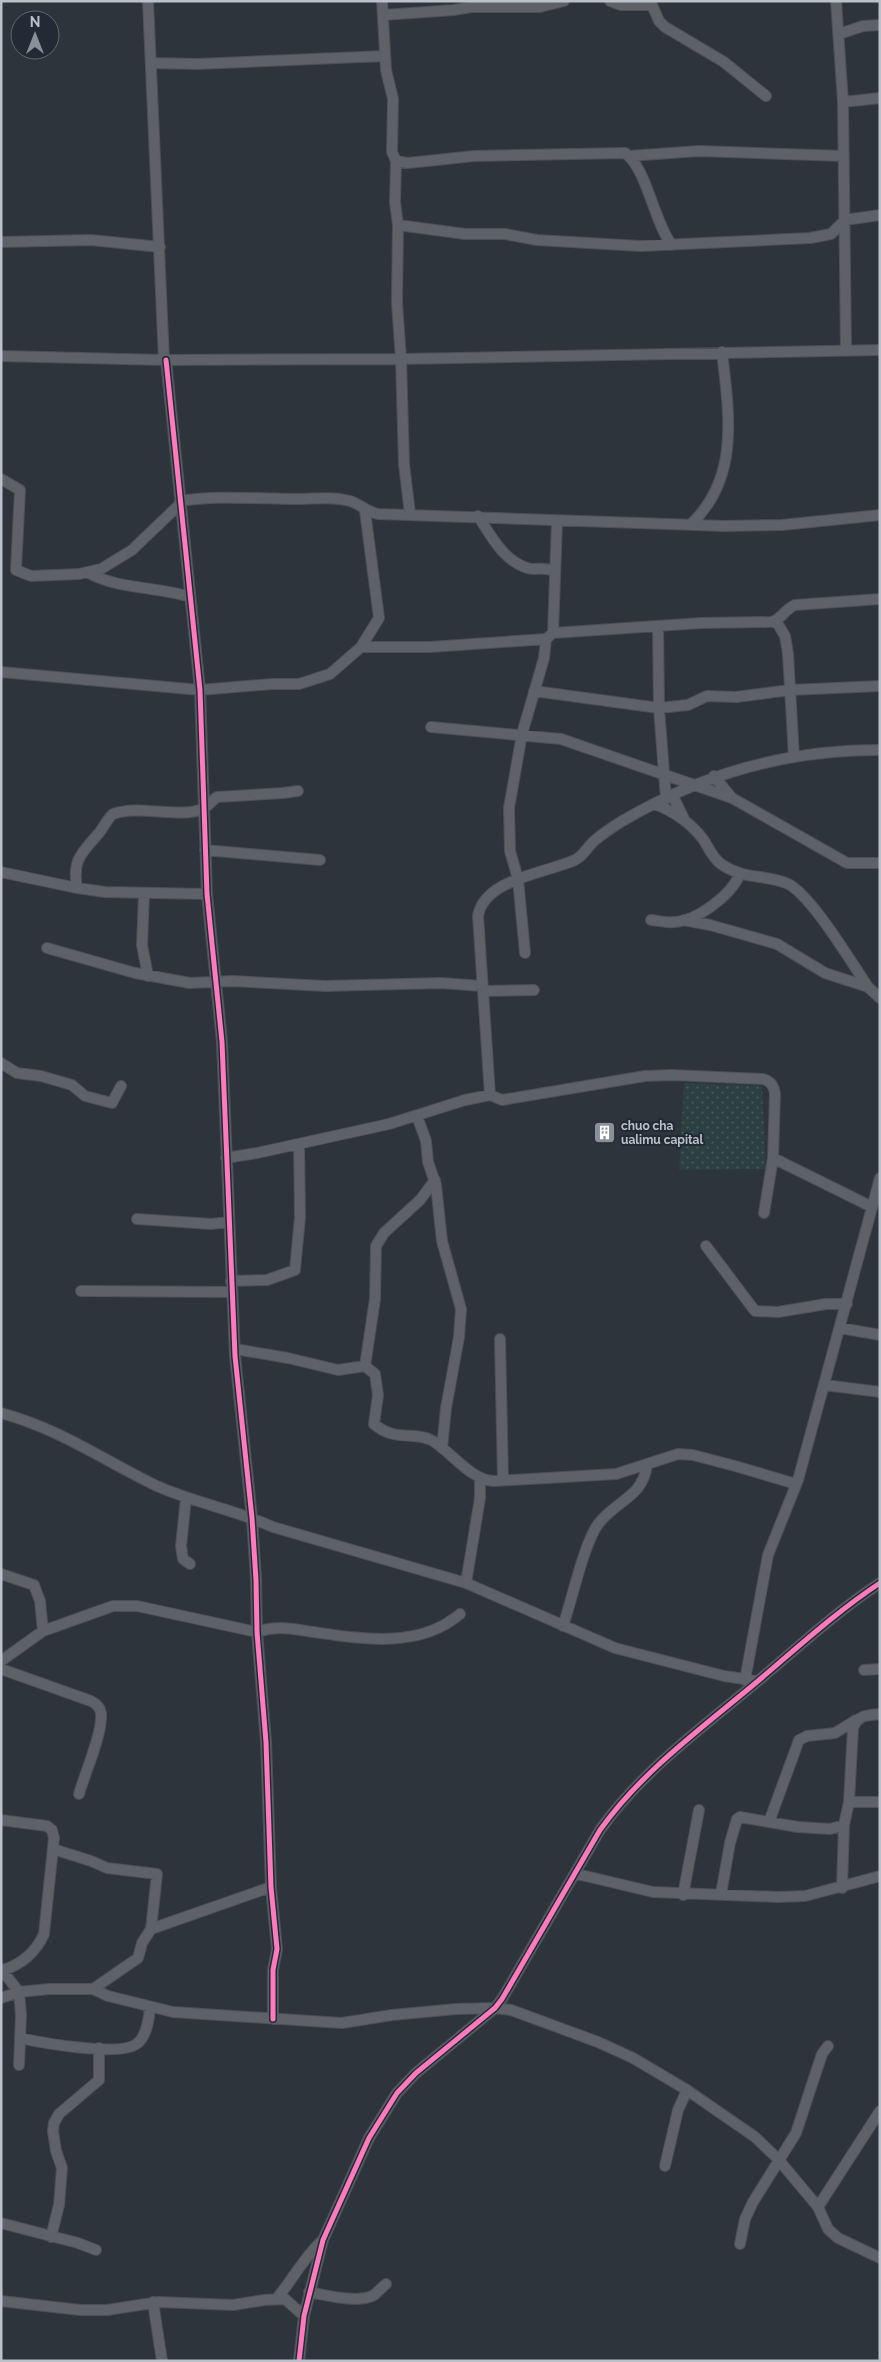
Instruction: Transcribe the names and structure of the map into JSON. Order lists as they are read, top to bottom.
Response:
{
  "places": {
    "building": ["chuo cha ualimu capital"]
  },
  "north": "top"
}
